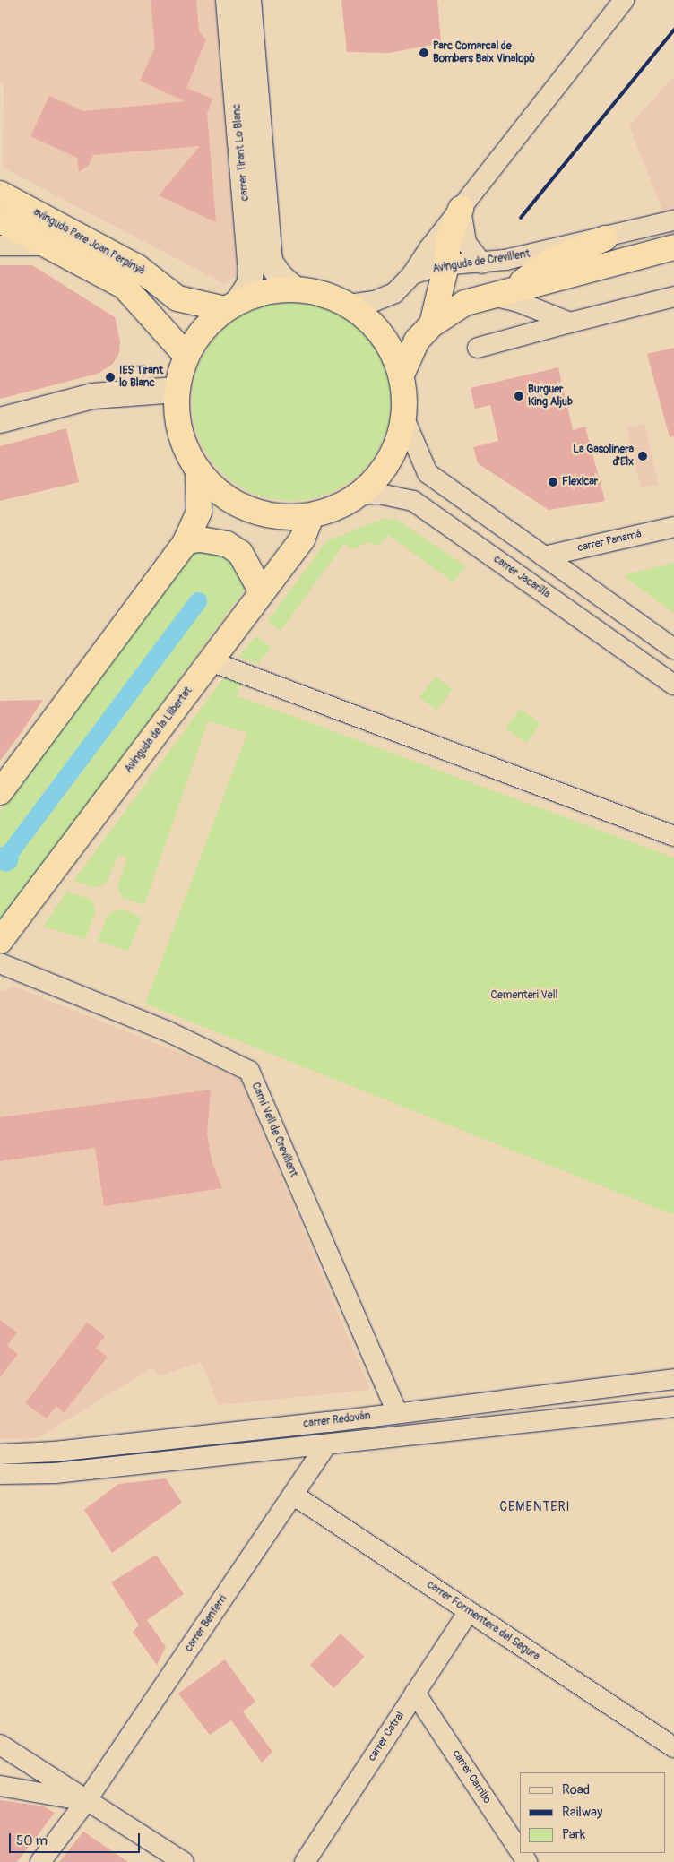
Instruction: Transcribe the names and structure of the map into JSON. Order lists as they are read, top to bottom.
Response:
{
  "streets": {
    "highway": ["avinguda Pere Joan Perpinyà", "Avinguda de la Llibertat"],
    "main road": ["carrer Tirant Lo Blanc"],
    "street": [
      "Avinguda de Crevillent",
      "carrer Panamá",
      "carrer Jacarilla",
      "Camí Vell de Crevillent",
      "carrer Redován",
      "carrer Formentera del Segura",
      "carrer Benferri",
      "carrer Catral",
      "carrer Carrillo"
    ]
  },
  "crossings": [
    ["carrer Tirant Lo Blanc", "avinguda Pere Joan Perpinyà"],
    ["Camí Vell de Crevillent", "carrer Redován"],
    ["carrer Redován", "carrer Benferri"],
    ["carrer Formentera del Segura", "carrer Benferri"],
    ["carrer Formentera del Segura", "carrer Catral"],
    ["carrer Catral", "carrer Carrillo"]
  ],
  "districts": ["CEMENTERI"],
  "parks": ["Cementeri Vell"],
  "places": [
    "Parc Comarcal de Bombers Baix Vinalopó",
    "IES Tirant lo Blanc",
    "Burguer King Aljub",
    "La Gasolinera d'Elx",
    "Flexicar"
  ],
  "legend": ["Road", "Railway", "Park"],
  "scale_bar": "50 m"
}
